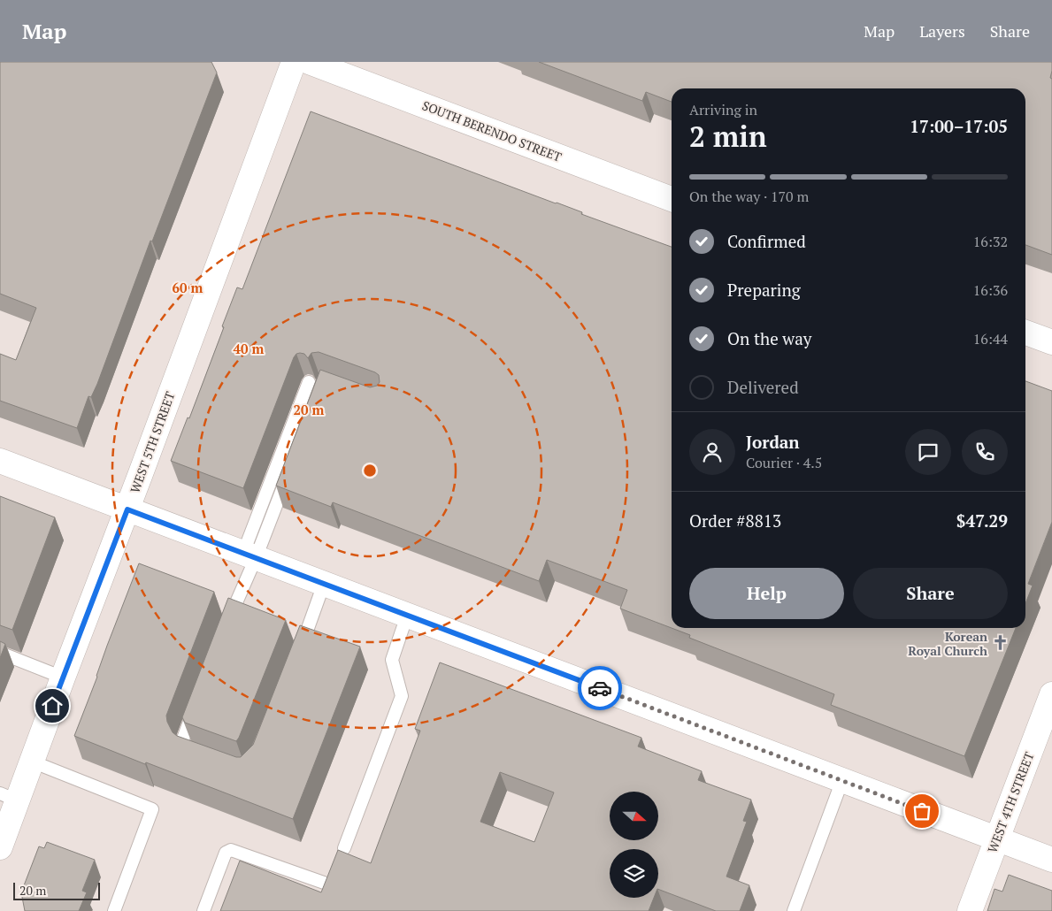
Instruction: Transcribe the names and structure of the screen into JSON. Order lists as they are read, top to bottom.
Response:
{
  "streets": {
    "street": ["SOUTH BERENDO STREET", "WEST 5TH STREET", "WEST 4TH STREET"]
  },
  "places": {
    "church": ["Korean Royal Church"]
  },
  "scale_bar": "20 m",
  "north": "right",
  "page": {
    "header": "Map",
    "nav": ["Map", "Layers", "Share"],
    "heading": ["2 min", "Arriving in", "17:00–17:05"],
    "panel": [
      "Jordan",
      "Courier · 4.5",
      "Order #8813",
      "$47.29"
    ],
    "bar": "On the way · 170 m",
    "list": [
      ["Confirmed", "16:32"],
      ["Preparing", "16:36"],
      ["On the way", "16:44"],
      "Delivered"
    ],
    "buttons": ["Help", "Share"],
    "scale": "20 m"
  },
  "rings": ["60 m", "40 m", "20 m"]
}
